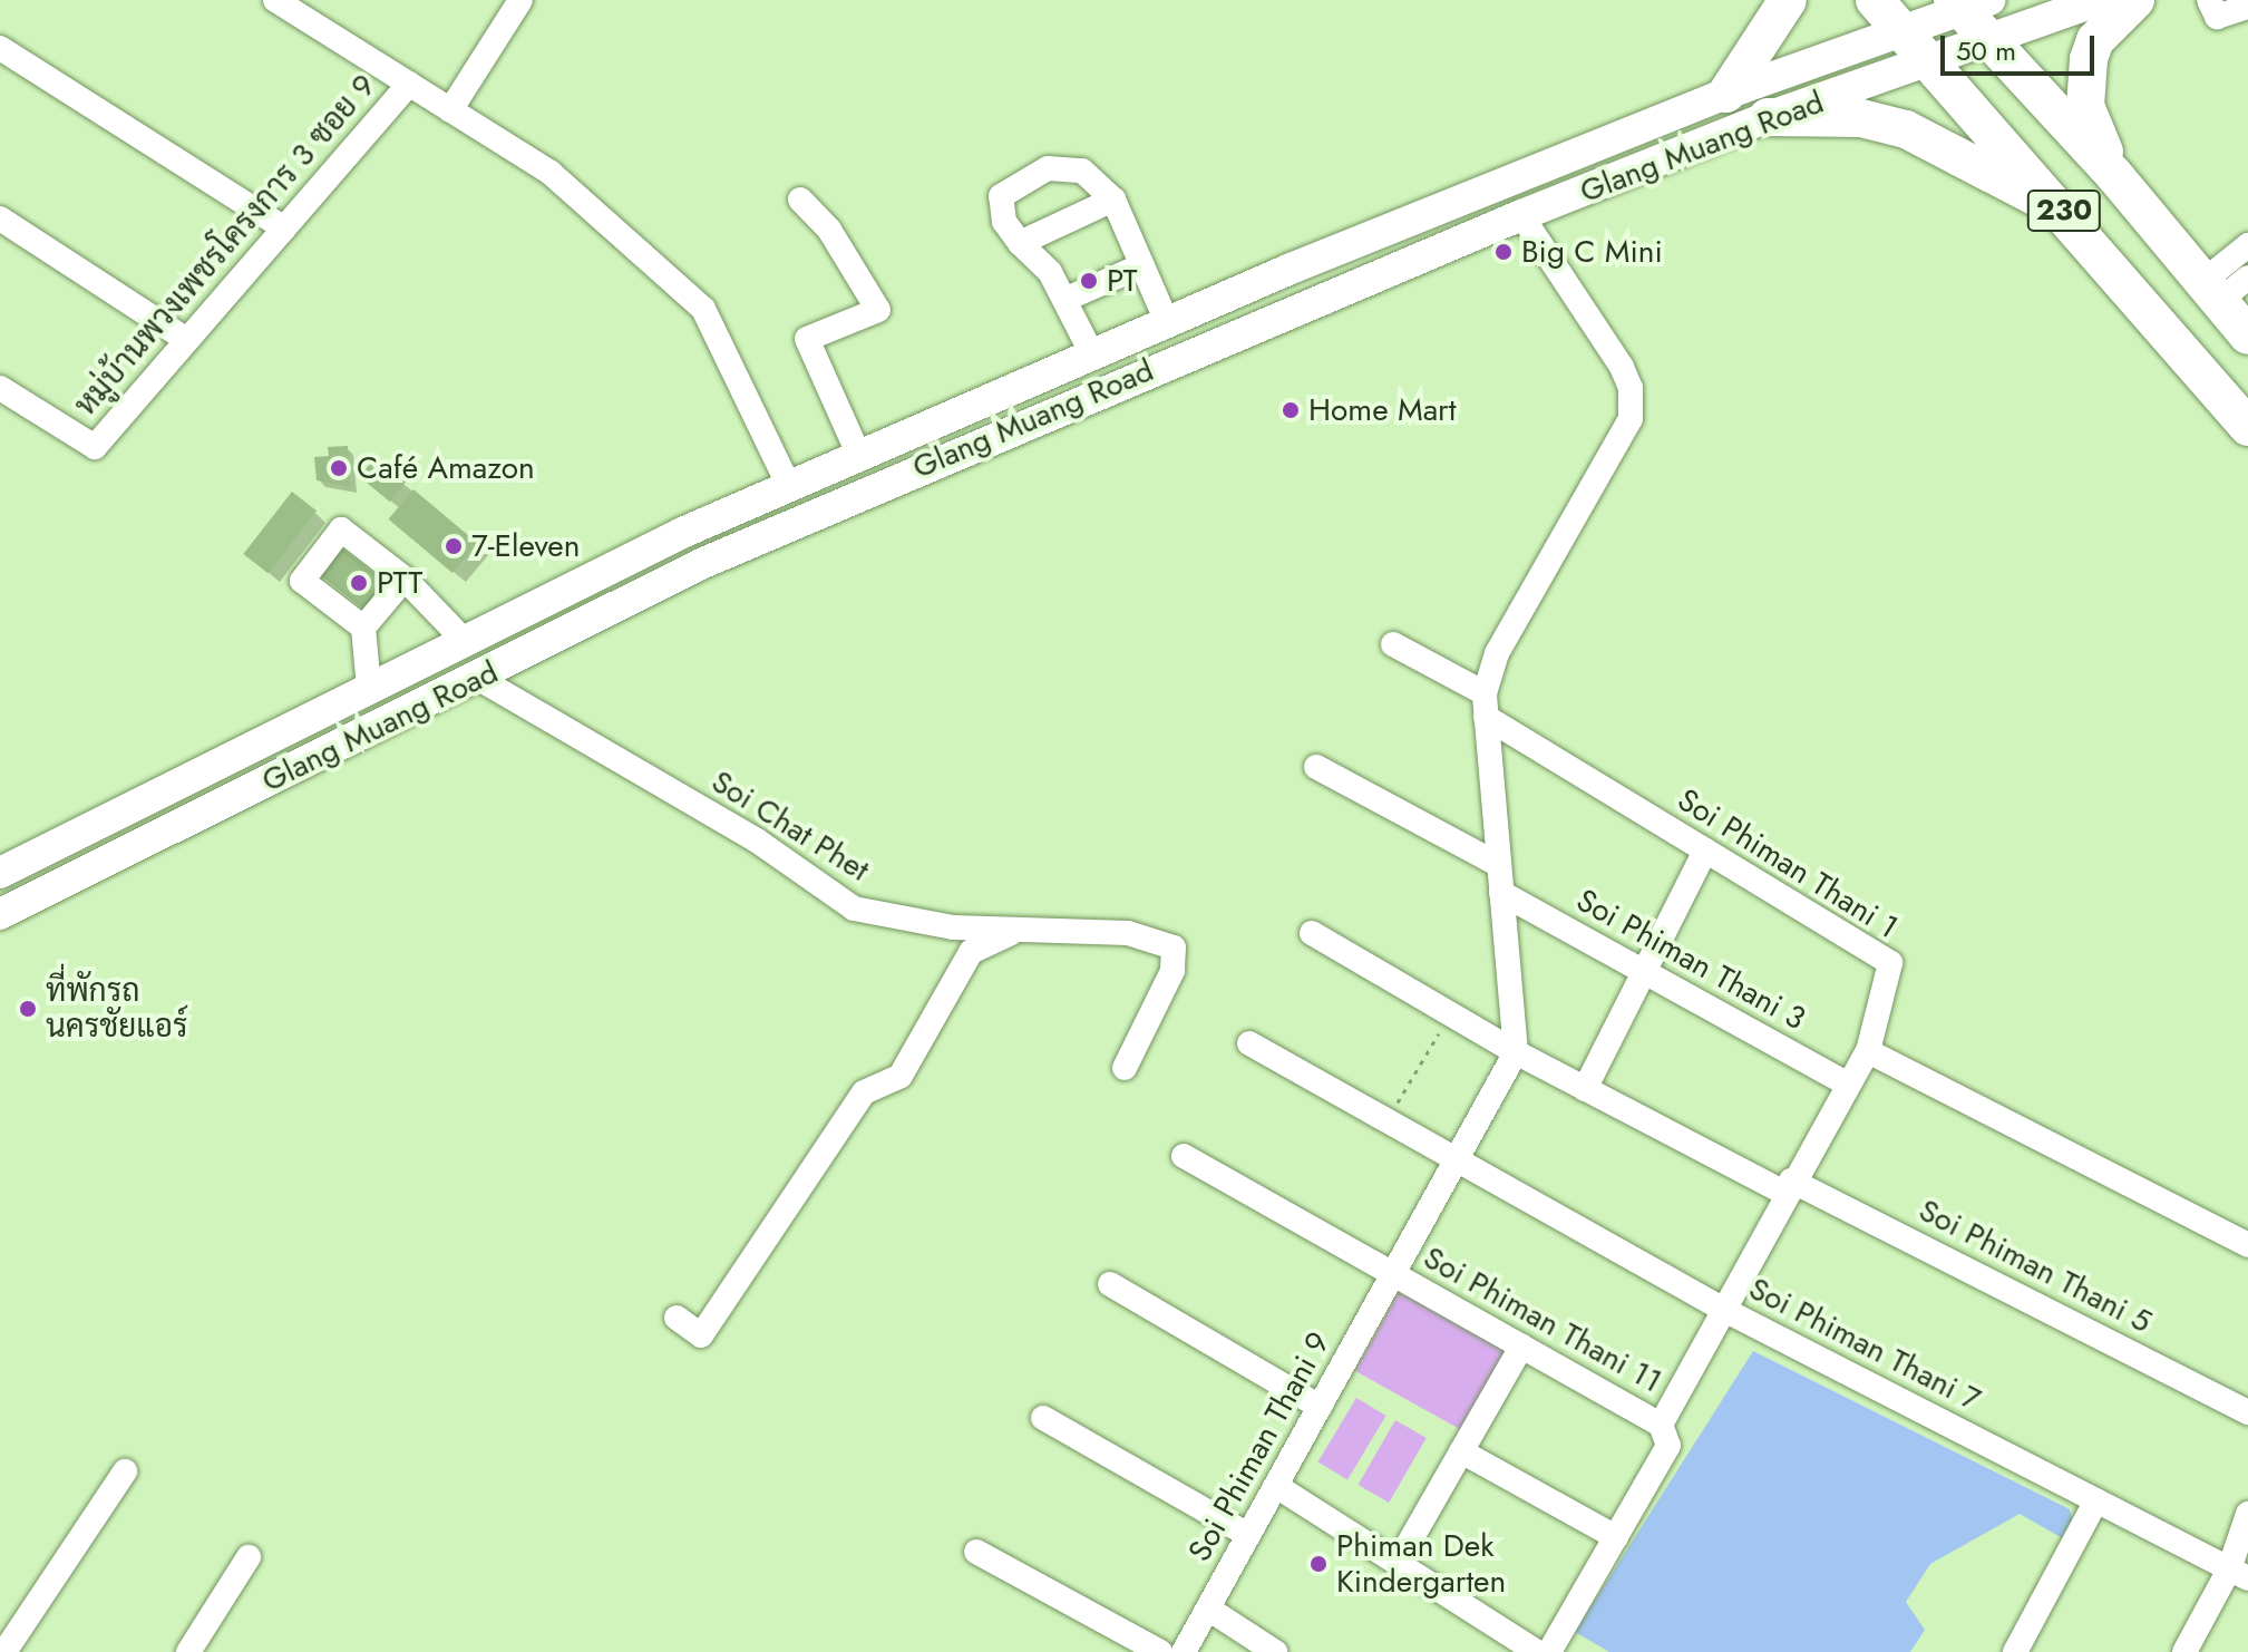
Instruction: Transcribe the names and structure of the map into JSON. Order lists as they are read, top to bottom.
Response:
{
  "streets": {
    "highway": ["230"],
    "main road": ["Glang Muang Road"],
    "street": [
      "หมู่บ้านพวงเพชรโครงการ 3 ซอย 9",
      "Soi Chat Phet",
      "Soi Phiman Thani 1",
      "Soi Phiman Thani 3",
      "Soi Phiman Thani 5",
      "Soi Phiman Thani 11",
      "Soi Phiman Thani 7",
      "Soi Phiman Thani 9"
    ]
  },
  "crossings": [
    ["Glang Muang Road", "230"],
    ["Glang Muang Road", "Soi Chat Phet"],
    ["Soi Phiman Thani 5", "Soi Phiman Thani 9"],
    ["Soi Phiman Thani 11", "Soi Phiman Thani 9"],
    ["Soi Phiman Thani 7", "Soi Phiman Thani 9"]
  ],
  "places": [
    "Big C Mini",
    "PT",
    "Home Mart",
    "Café Amazon",
    "7-Eleven",
    "PTT",
    "ที่พักรถ นครชัยแอร์",
    "Phiman Dek Kindergarten"
  ],
  "scale_bar": "50 m"
}
